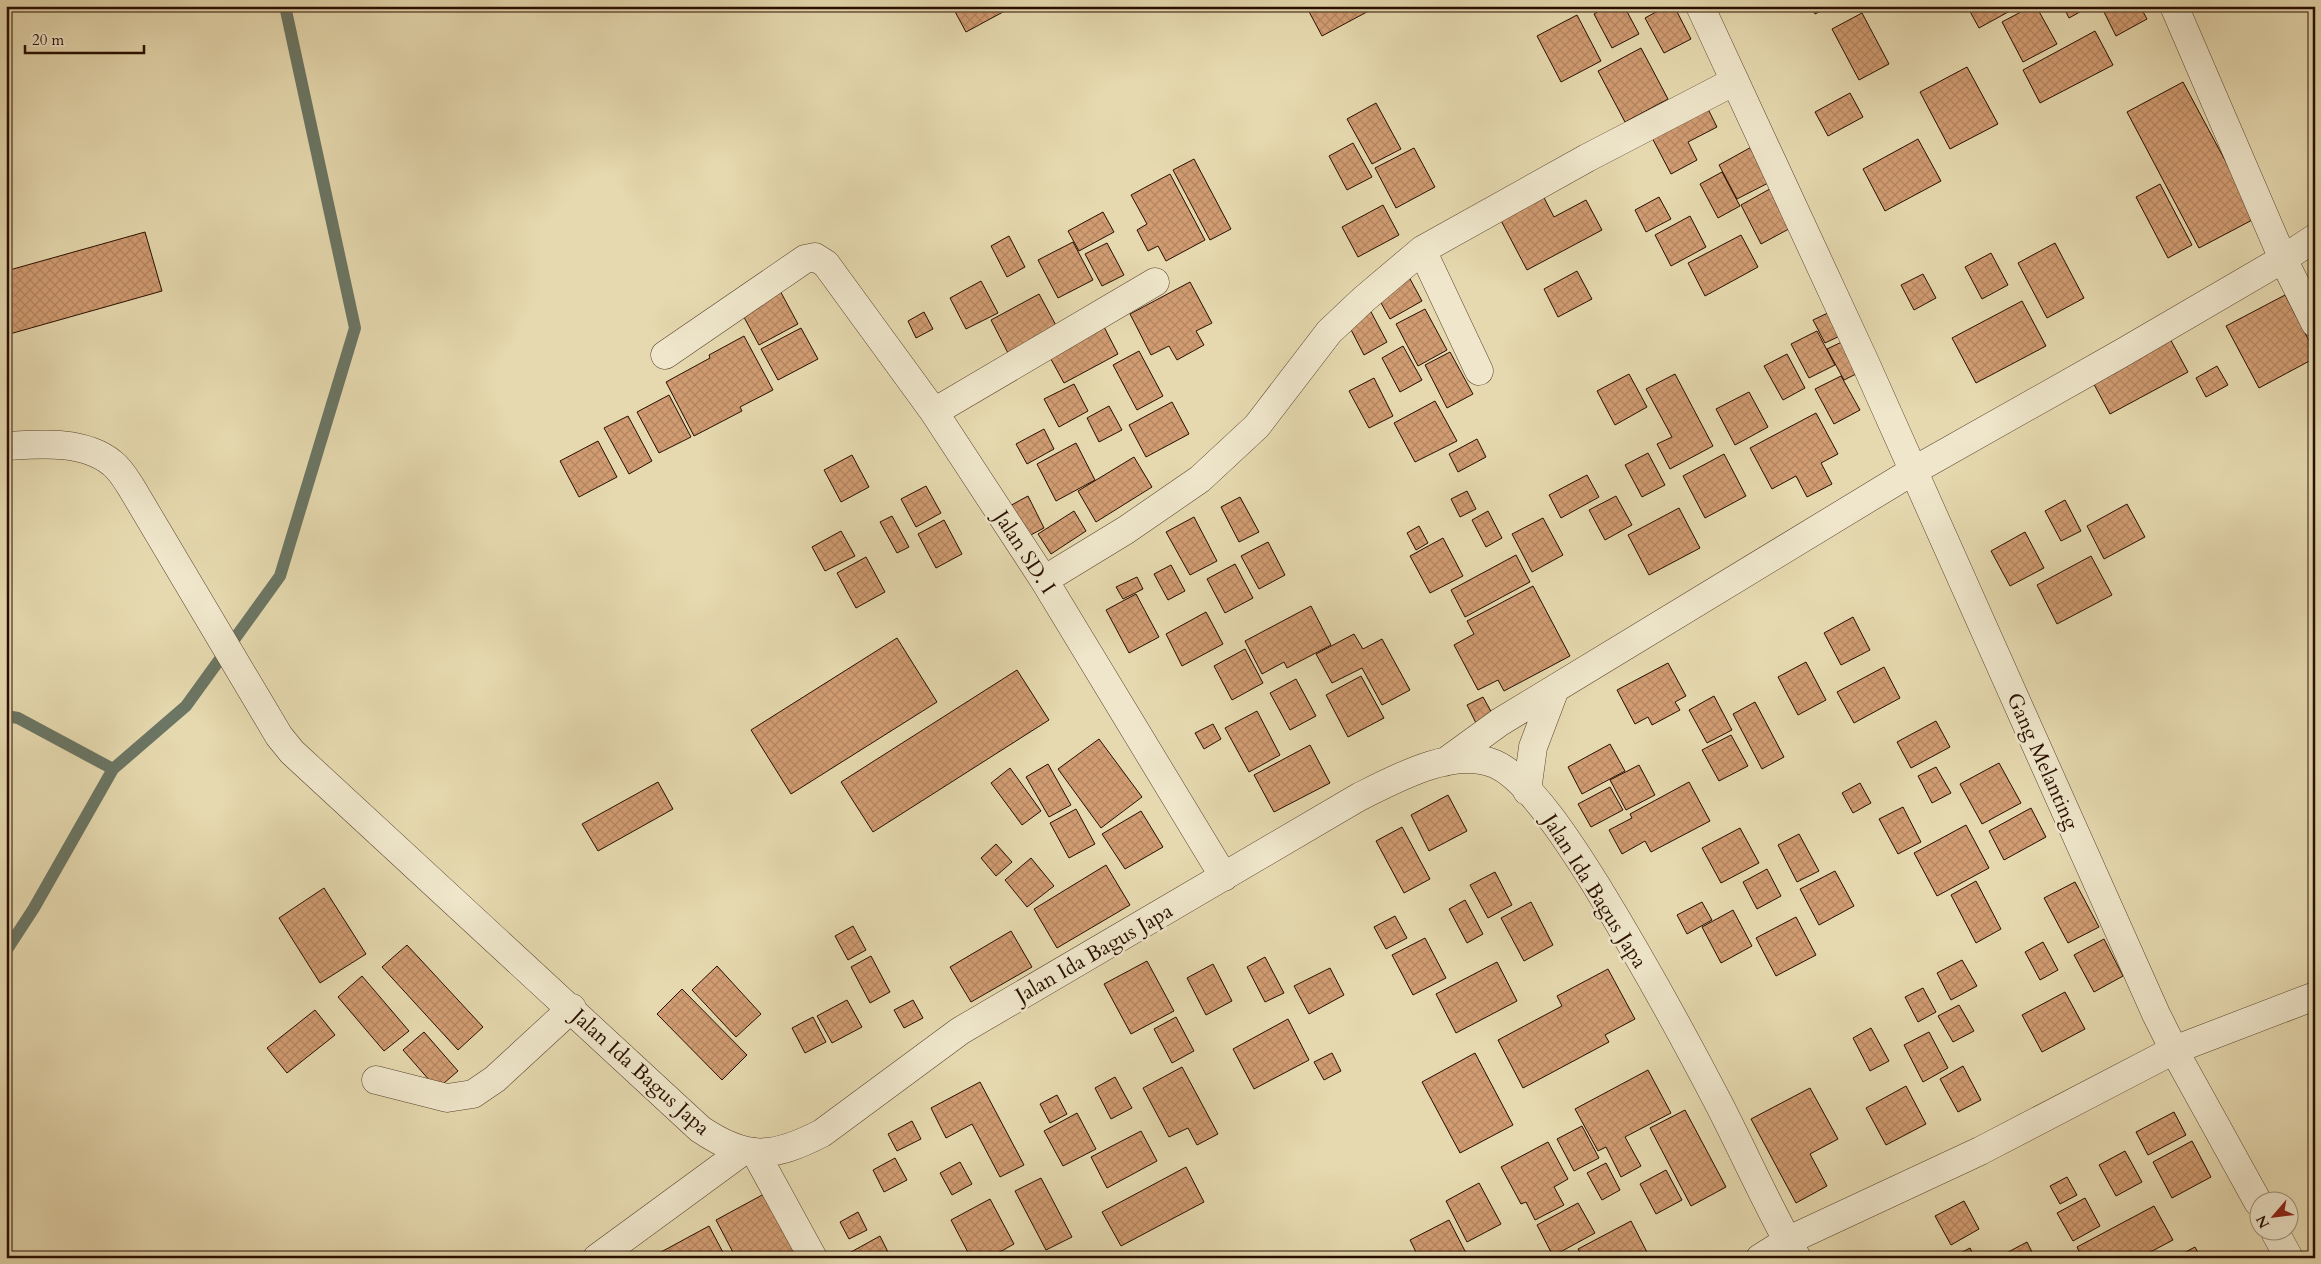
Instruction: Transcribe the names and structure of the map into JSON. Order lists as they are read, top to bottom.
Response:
{
  "streets": {
    "street": ["Jalan SD. I", "Gang Melanting", "Jalan Ida Bagus Japa"]
  },
  "crossings": [
    ["Jalan SD. I", "Jalan Ida Bagus Japa"]
  ],
  "scale_bar": "20 m",
  "north": "bottom left"
}
